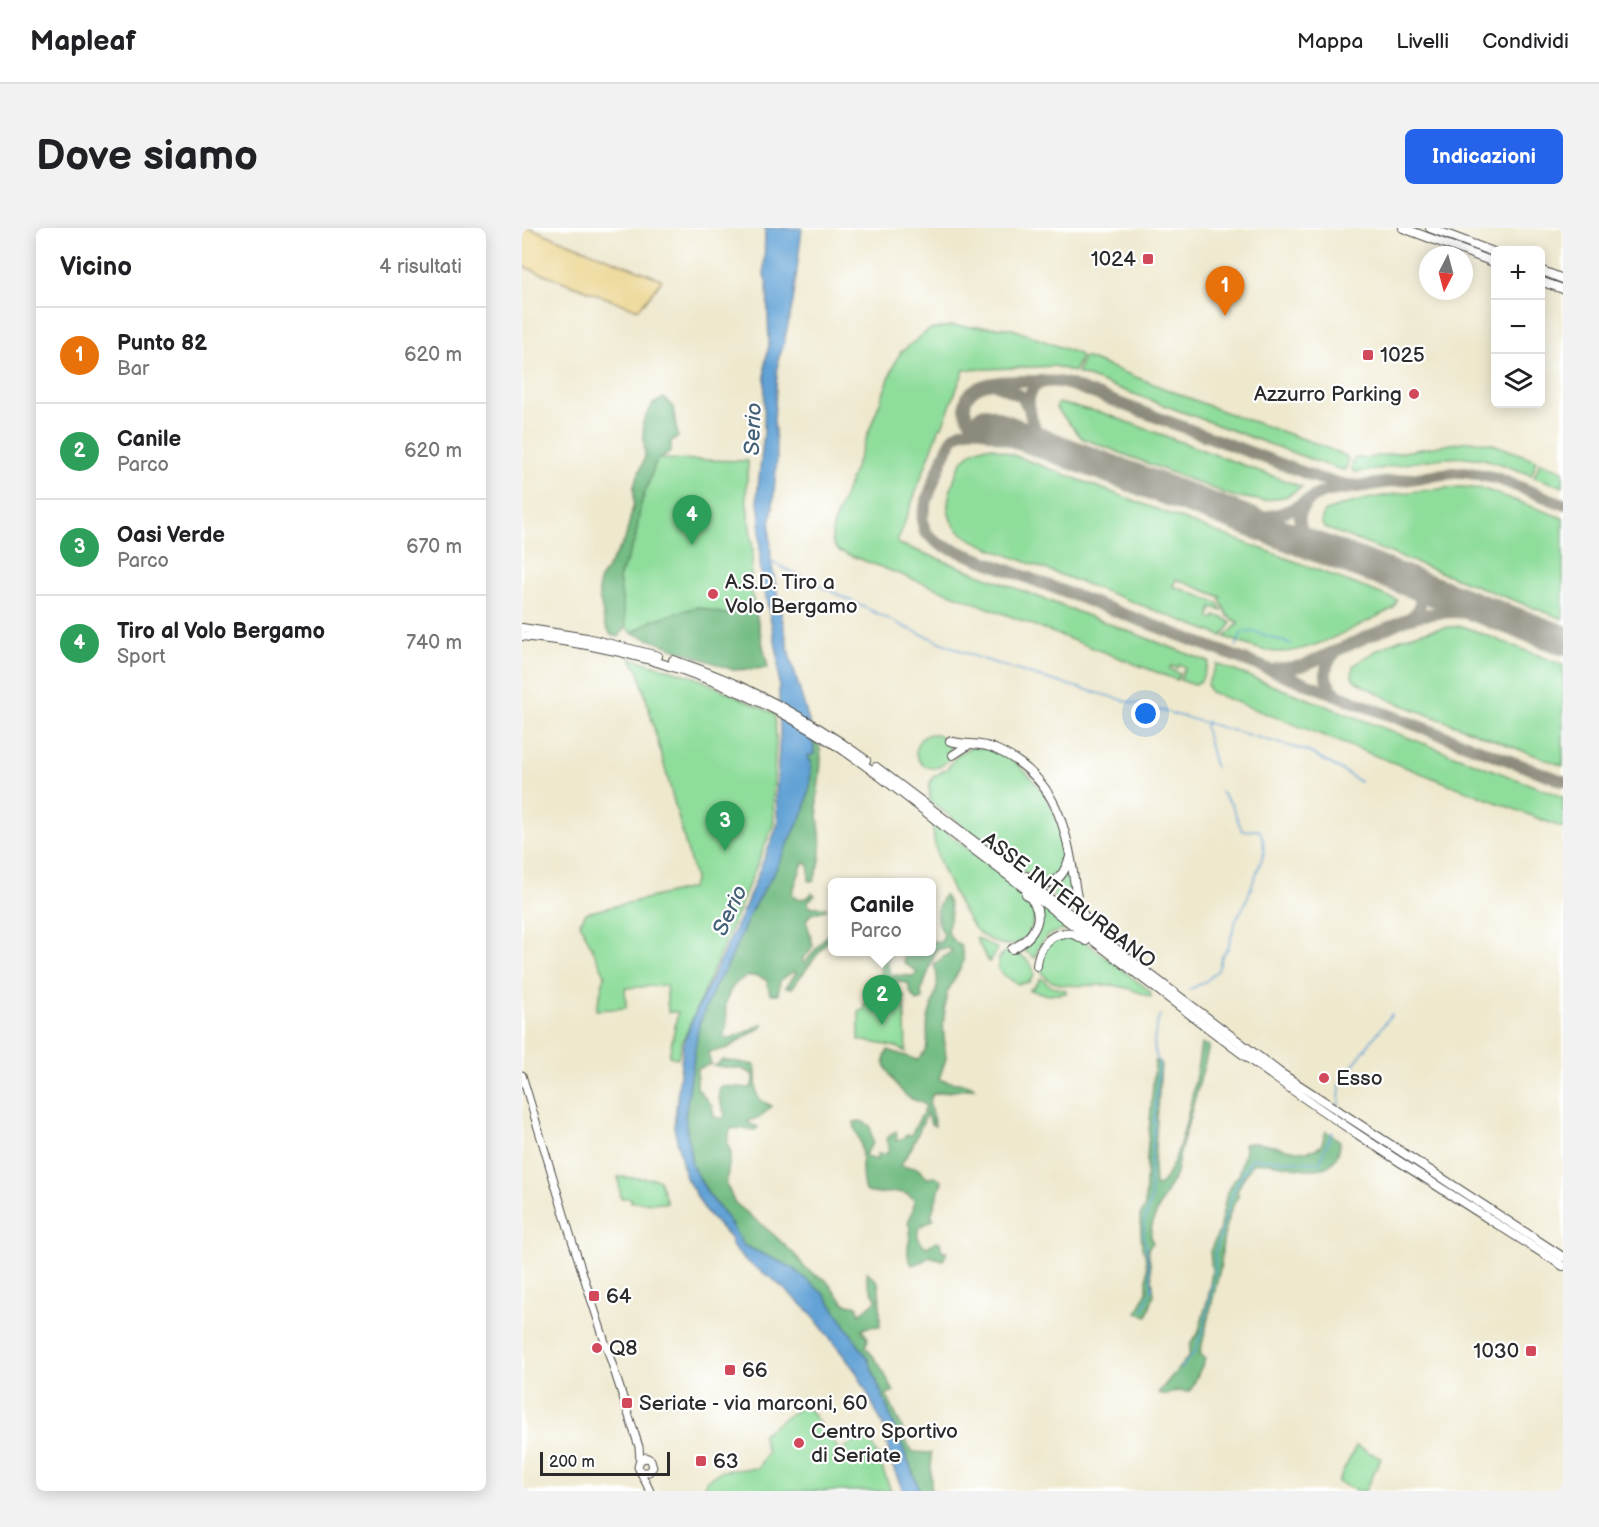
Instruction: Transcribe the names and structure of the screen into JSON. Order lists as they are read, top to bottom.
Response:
{
  "streets": {
    "highway": ["ASSE INTERURBANO"]
  },
  "water": ["Serio"],
  "places": {
    "transit": [
      "1024",
      "1025",
      "64",
      "1030",
      "66",
      "Seriate - via marconi, 60",
      "63"
    ],
    "other": [
      "Azzurro Parking",
      "A.S.D. Tiro a Volo Bergamo",
      "Esso",
      "Q8",
      "Centro Sportivo di Seriate"
    ]
  },
  "scale_bar": "200 m",
  "north": "bottom",
  "page": {
    "header": "Mapleaf",
    "nav": ["Mappa", "Livelli", "Condividi"],
    "buttons": "Indicazioni",
    "title": "Dove siamo",
    "heading": ["Vicino", "4 risultati"],
    "map_buttons": ["+", "−"],
    "pins": [
      "1",
      "4",
      "3",
      "2"
    ],
    "list": [
      {
        "mark": "1",
        "name": "Punto 82",
        "note": "Bar",
        "value": "620 m"
      },
      {
        "mark": "2",
        "name": "Canile",
        "note": "Parco",
        "value": "620 m"
      },
      {
        "mark": "3",
        "name": "Oasi Verde",
        "note": "Parco",
        "value": "670 m"
      },
      {
        "mark": "4",
        "name": "Tiro al Volo Bergamo",
        "note": "Sport",
        "value": "740 m"
      }
    ],
    "popup": ["Canile", "Parco"],
    "scale": "200 m"
  }
}
